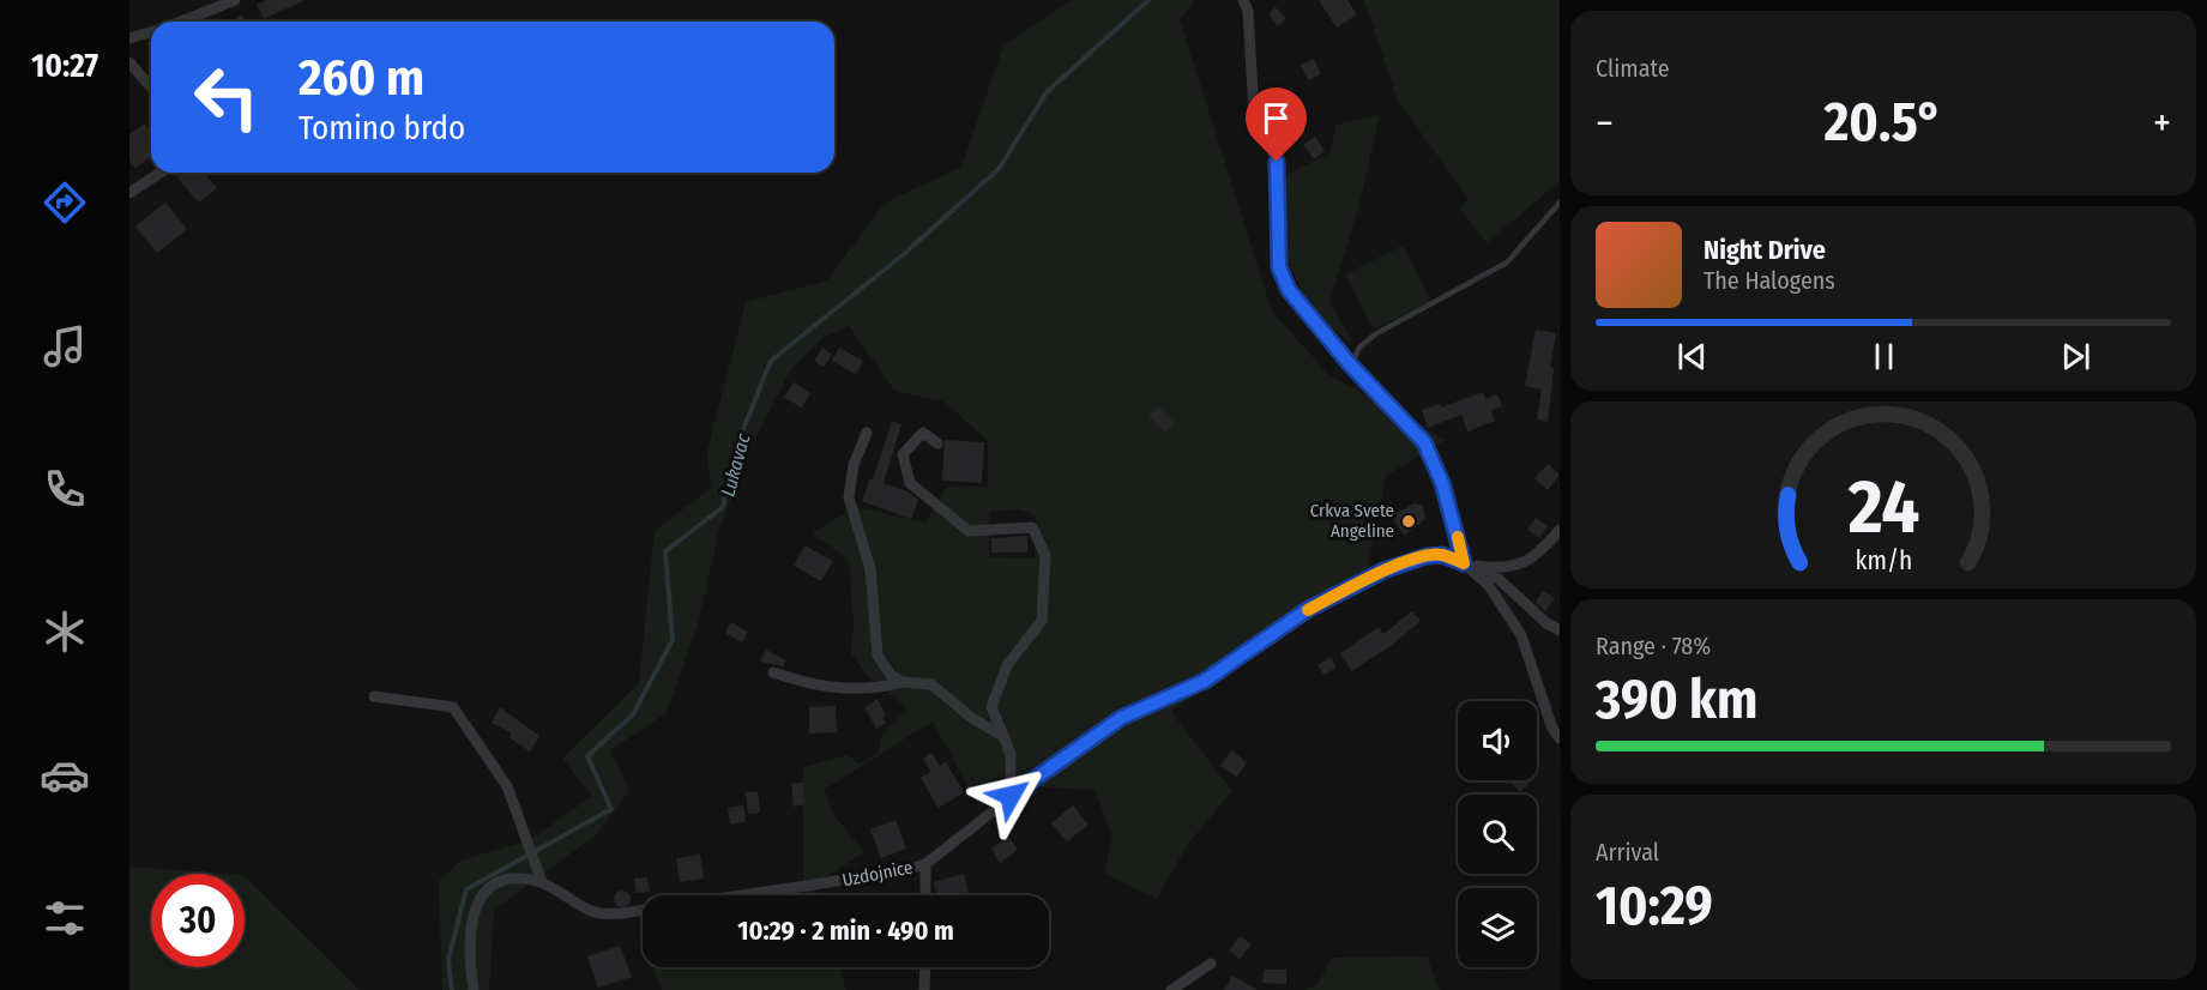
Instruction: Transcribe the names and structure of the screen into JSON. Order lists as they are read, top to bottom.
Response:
{
  "streets": {
    "street": ["Uzdojnice"]
  },
  "water": ["Lukavac"],
  "places": ["Crkva Svete Angeline"],
  "page": {
    "tabs": "10:27",
    "tile": [
      "Climate",
      ["Range · 78%", "390 km"],
      ["Arrival", "10:29"]
    ],
    "turn": ["260 m", "Tomino brdo"],
    "heat": ["−", "20.5°", "+"],
    "song": ["Night Drive", "The Halogens"],
    "limit": "30",
    "trip": "10:29 · 2 min · 490 m",
    "gauge": ["24", "km/h"]
  }
}
